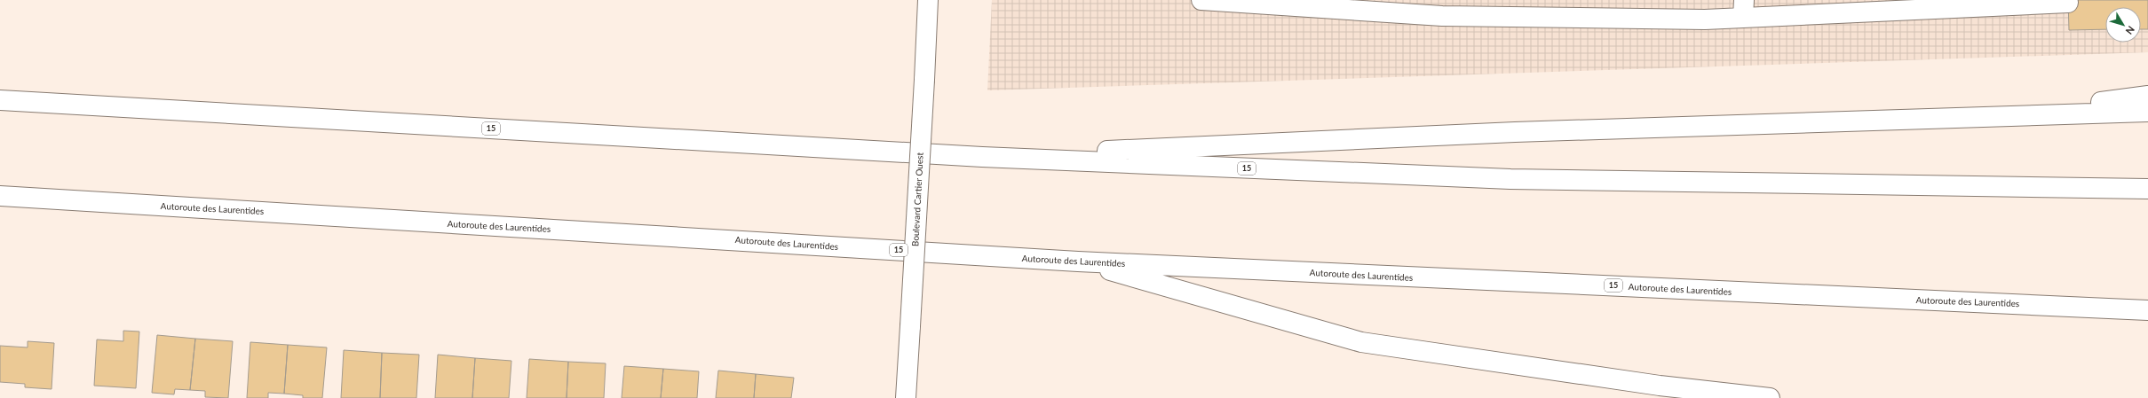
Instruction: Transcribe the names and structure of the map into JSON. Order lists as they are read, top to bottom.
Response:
{
  "streets": {
    "main road": ["15", "Boulevard Cartier Ouest", "Autoroute des Laurentides"]
  },
  "north": "bottom right"
}
